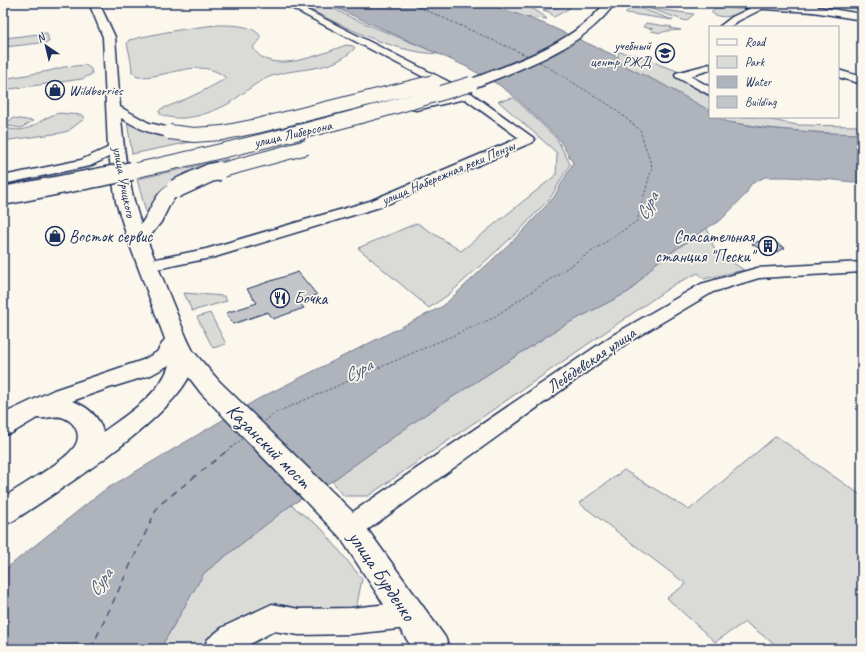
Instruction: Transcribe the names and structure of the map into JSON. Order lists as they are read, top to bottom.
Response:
{
  "streets": {
    "main road": ["улица Урицкого", "Казанский мост", "улица Бурденко"],
    "street": ["улица Либерсона", "улица Набережная реки Пензы", "Лебедевская улица"]
  },
  "crossings": [
    ["улица Либерсона", "улица Набережная реки Пензы"],
    ["улица Либерсона", "улица Урицкого"],
    ["улица Набережная реки Пензы", "улица Урицкого"],
    ["улица Урицкого", "Казанский мост"],
    ["Лебедевская улица", "улица Бурденко"],
    ["Казанский мост", "улица Бурденко"]
  ],
  "water": ["Сура"],
  "places": {
    "school or university": ["учебный центр РЖД"],
    "shop": ["Wildberries", "Восток сервис"],
    "building": ["Спасательная станция \"Пески\""],
    "restaurant": ["Бочка"]
  },
  "legend": [
    "Road",
    "Park",
    "Water",
    "Building"
  ],
  "north": "top left"
}
